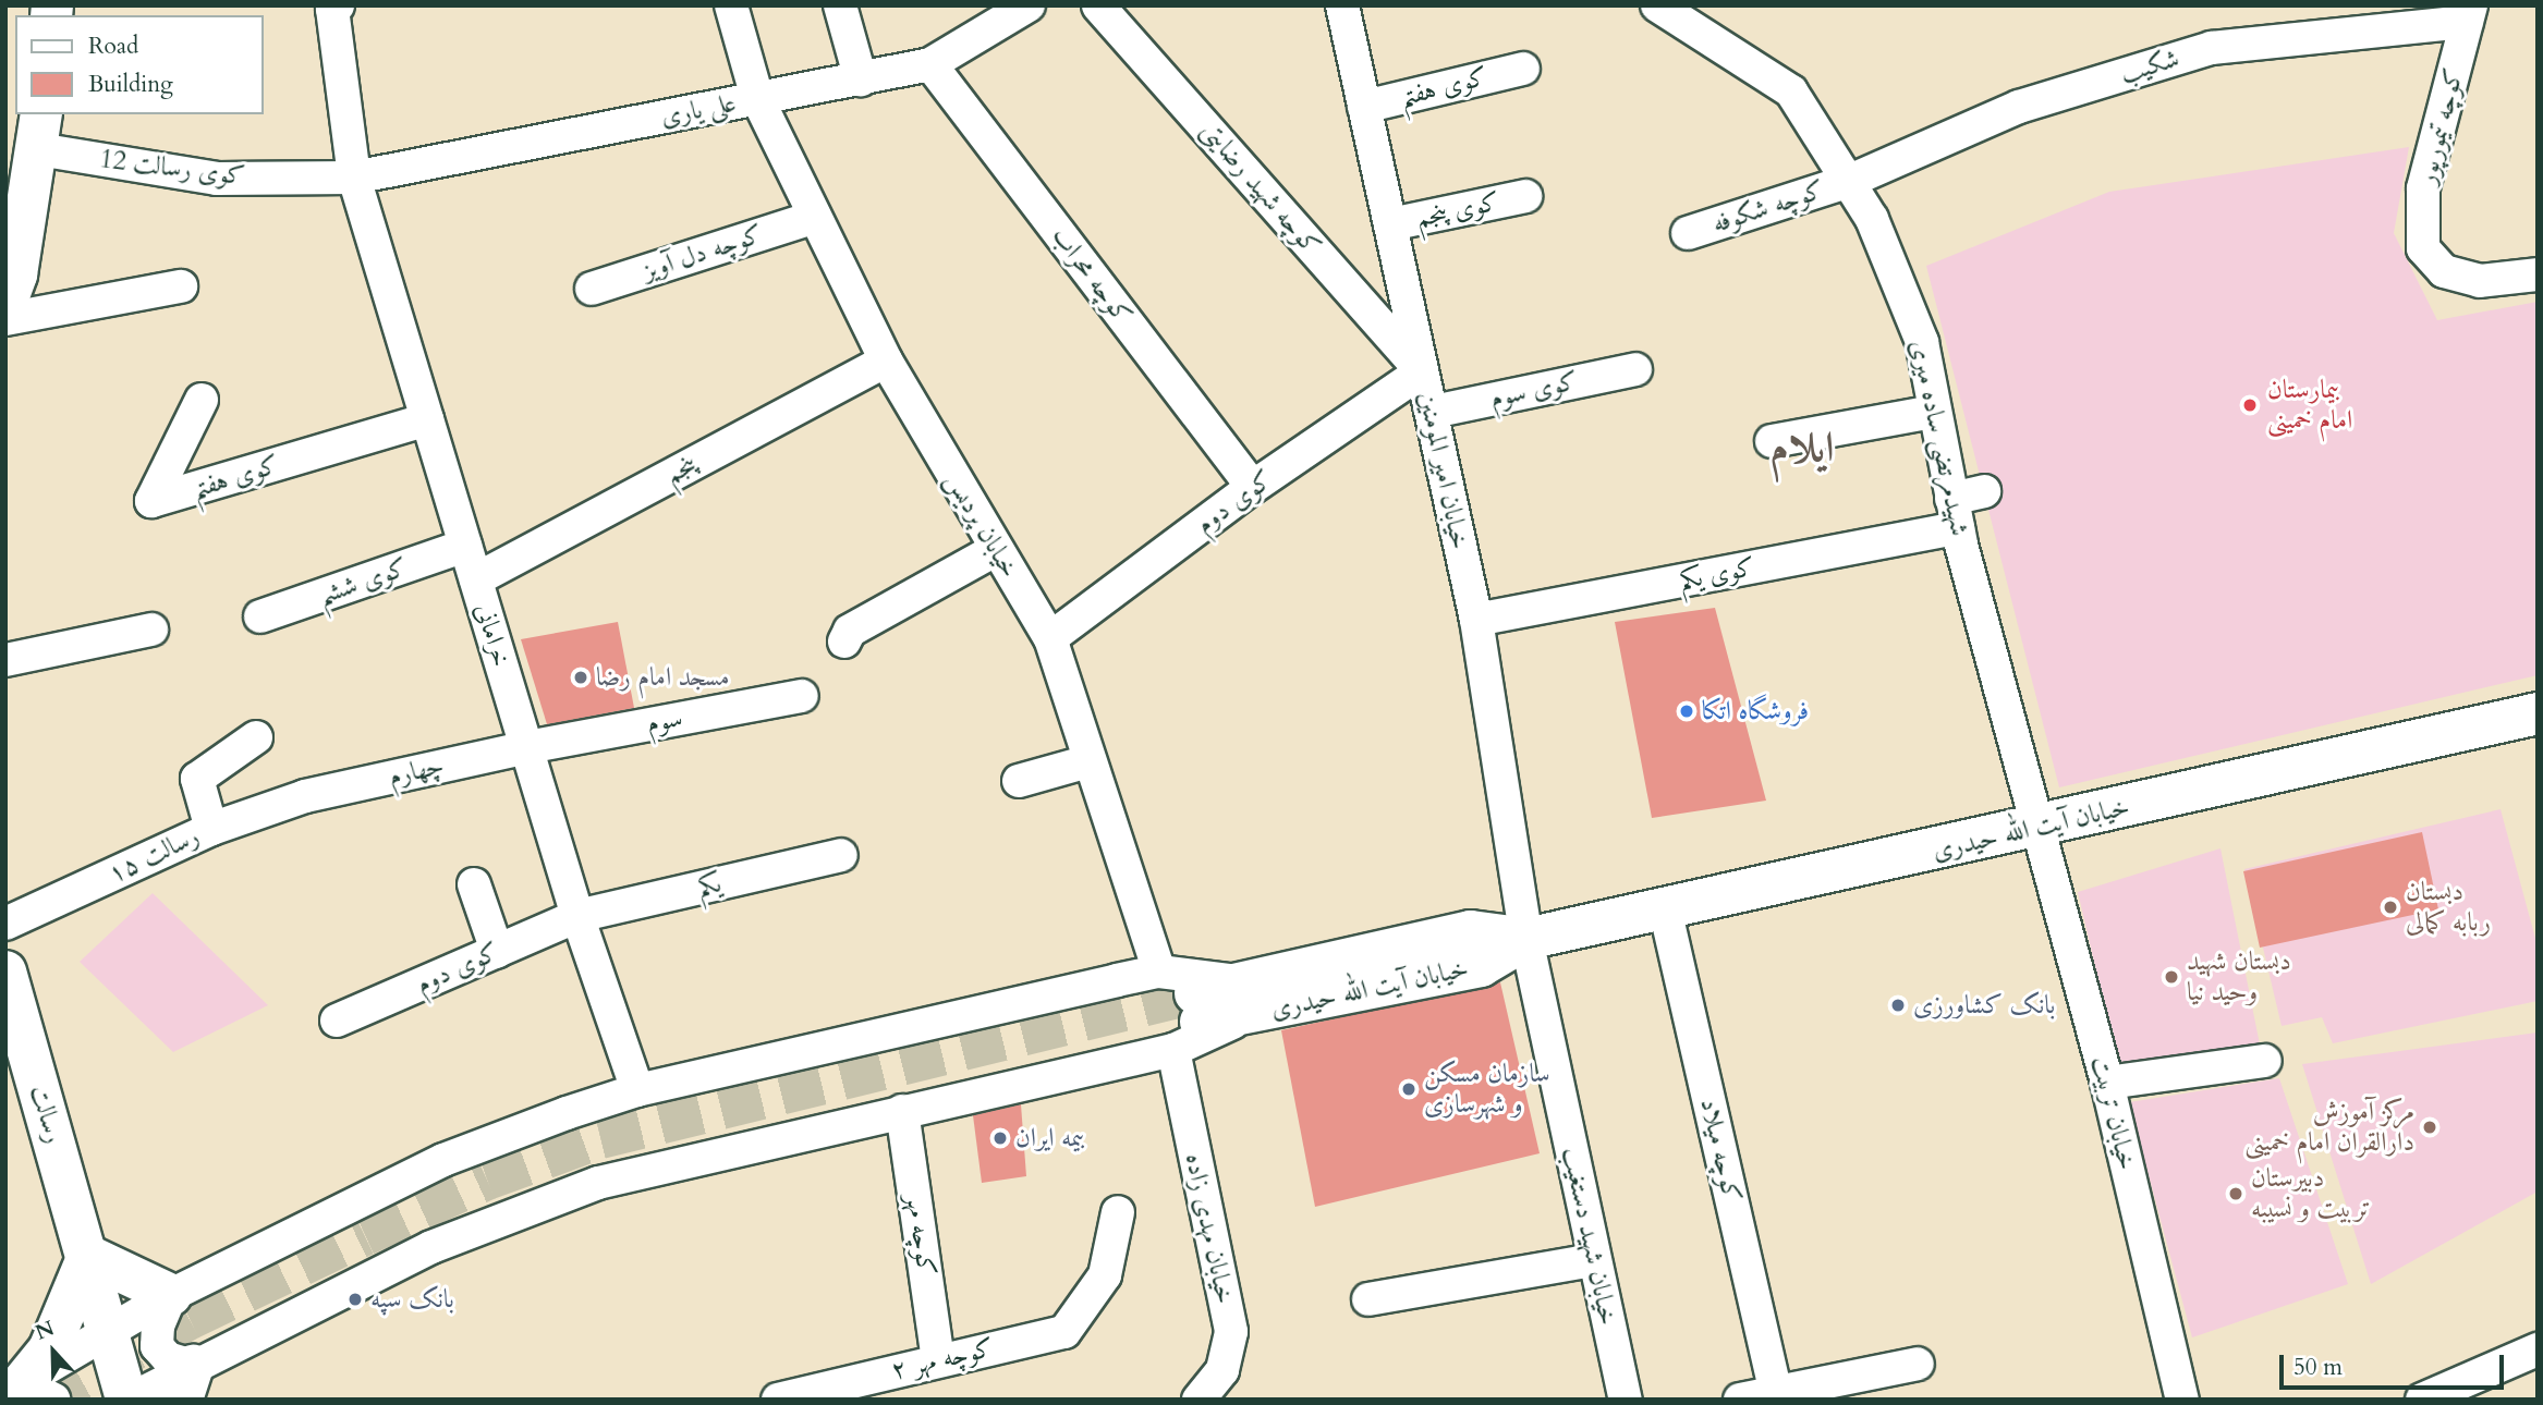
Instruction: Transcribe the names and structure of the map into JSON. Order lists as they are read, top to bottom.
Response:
{
  "streets": {
    "main road": ["خیابان آیت الله حیدری", "رسالت"],
    "street": [
      "شکیب",
      "کوی هفتم",
      "علی یاری",
      "کوچه تیمورپور",
      "کوی رسالت 12",
      "کوچه شهید رضایتی",
      "کوچه شکوفه",
      "کوی پنجم",
      "کوچه دل آویز",
      "کوچه محراب",
      "کوی سوم",
      "شهیدمرتضی ساده میری",
      "پنجم",
      "خیابان امیر المومنین",
      "کوی دوم",
      "خیابان پردیس",
      "کوی یکم",
      "کوی ششم",
      "خرامانی",
      "سوم",
      "چهارم",
      "رسالت ۱۵",
      "یکم",
      "خیابان تربیت",
      "کوچه میلاد",
      "خیابان مهدی زاده",
      "کوچه مهر",
      "خیابان شهید دستغیب",
      "کوچه مهر ۲"
    ]
  },
  "crossings": [
    ["شکیب", "کوچه تیمورپور"],
    ["شکیب", "کوچه شکوفه"],
    ["شکیب", "شهیدمرتضی ساده میری"],
    ["کوی هفتم", "خیابان امیر المومنین"],
    ["کوی هفتم", "خرامانی"],
    ["علی یاری", "کوی رسالت 12"],
    ["علی یاری", "کوچه محراب"],
    ["علی یاری", "خیابان پردیس"],
    ["علی یاری", "خرامانی"],
    ["کوی رسالت 12", "خرامانی"],
    ["کوچه شهید رضایتی", "خیابان امیر المومنین"],
    ["کوچه شهید رضایتی", "کوی دوم"],
    ["کوچه شکوفه", "شهیدمرتضی ساده میری"],
    ["کوی پنجم", "خیابان امیر المومنین"],
    ["کوچه دل آویز", "خیابان پردیس"],
    ["کوچه محراب", "کوی دوم"],
    ["کوی سوم", "خیابان امیر المومنین"],
    ["شهیدمرتضی ساده میری", "کوی یکم"],
    ["شهیدمرتضی ساده میری", "خیابان آیت الله حیدری"],
    ["شهیدمرتضی ساده میری", "خیابان تربیت"],
    ["پنجم", "خیابان پردیس"],
    ["پنجم", "خرامانی"],
    ["خیابان امیر المومنین", "کوی دوم"],
    ["خیابان امیر المومنین", "کوی یکم"],
    ["خیابان امیر المومنین", "خیابان آیت الله حیدری"],
    ["خیابان امیر المومنین", "خیابان شهید دستغیب"],
    ["کوی دوم", "خیابان پردیس"],
    ["کوی دوم", "خرامانی"],
    ["کوی دوم", "یکم"],
    ["کوی ششم", "خرامانی"],
    ["خرامانی", "سوم"],
    ["خرامانی", "چهارم"],
    ["خرامانی", "یکم"],
    ["سوم", "چهارم"],
    ["چهارم", "رسالت ۱۵"],
    ["خیابان آیت الله حیدری", "خیابان تربیت"],
    ["خیابان آیت الله حیدری", "کوچه میلاد"],
    ["خیابان آیت الله حیدری", "خیابان مهدی زاده"],
    ["خیابان آیت الله حیدری", "خیابان شهید دستغیب"],
    ["کوچه مهر", "کوچه مهر ۲"]
  ],
  "districts": ["ایلام"],
  "places": [
    "بیمارستان امام خمینی",
    "مسجد امام رضا",
    "فروشگاه اتکا",
    "دبستان ربابه کمالی",
    "دبستان شهید وحید نیا",
    "بانک کشاورزی",
    "سازمان مسکن و شهرسازی",
    "مرکز آموزش دارالقران امام خمینی",
    "بیمه ایران",
    "دبیرستان تربیت و نسیبه",
    "بانک سپه"
  ],
  "legend": ["Road", "Building"],
  "scale_bar": "50 m",
  "north": "top"
}
